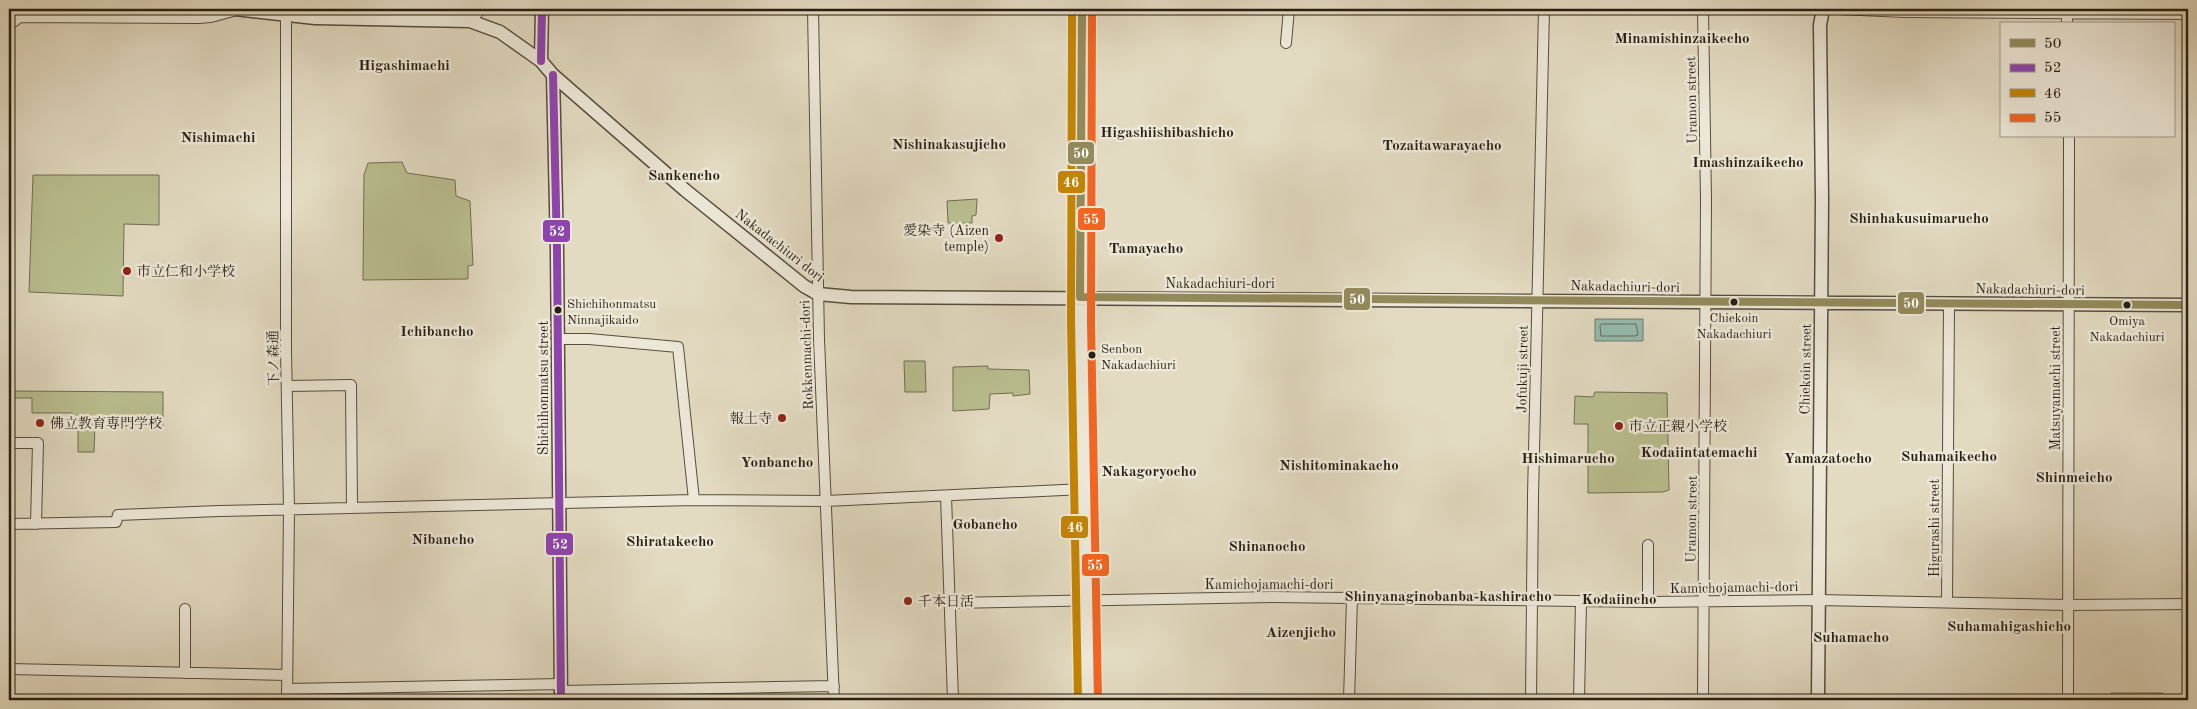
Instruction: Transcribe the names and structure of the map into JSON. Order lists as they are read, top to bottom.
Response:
{
  "streets": {
    "street": [
      "Uramon street",
      "Nakadachiuri dori",
      "Nakadachiuri-dori",
      "Rokkenmachi-dori",
      "下ノ森通",
      "Jofukuji street",
      "Chiekoin street",
      "Shichihonmatsu street",
      "Matsuyamachi street",
      "Higurashi street",
      "Kamichojamachi-dori"
    ]
  },
  "crossings": [
    ["Uramon street", "Nakadachiuri-dori"],
    ["Uramon street", "Kamichojamachi-dori"],
    ["Nakadachiuri dori", "Nakadachiuri-dori"],
    ["Nakadachiuri dori", "Rokkenmachi-dori"],
    ["Nakadachiuri dori", "下ノ森通"],
    ["Nakadachiuri dori", "Shichihonmatsu street"],
    ["Nakadachiuri-dori", "Jofukuji street"],
    ["Nakadachiuri-dori", "Chiekoin street"],
    ["Nakadachiuri-dori", "Matsuyamachi street"],
    ["Nakadachiuri-dori", "Higurashi street"],
    ["Jofukuji street", "Kamichojamachi-dori"],
    ["Chiekoin street", "Kamichojamachi-dori"],
    ["Matsuyamachi street", "Kamichojamachi-dori"],
    ["Higurashi street", "Kamichojamachi-dori"]
  ],
  "districts": [
    "Minamishinzaikecho",
    "Higashimachi",
    "Higashiishibashicho",
    "Nishimachi",
    "Nishinakasujicho",
    "Tozaitawarayacho",
    "Imashinzaikecho",
    "Sankencho",
    "Shinhakusuimarucho",
    "Tamayacho",
    "Ichibancho",
    "Kodaiintatemachi",
    "Suhamaikecho",
    "Hishimarucho",
    "Yamazatocho",
    "Yonbancho",
    "Nishitominakacho",
    "Nakagoryocho",
    "Shinmeicho",
    "Gobancho",
    "Nibancho",
    "Shiratakecho",
    "Shinanocho",
    "Shinyanaginobanba-kashiracho",
    "Kodaiincho",
    "Suhamahigashicho",
    "Aizenjicho",
    "Suhamacho"
  ],
  "places": [
    "愛染寺 (Aizen temple)",
    "市立仁和小学校",
    "Chiekoin Nakadachiuri",
    "Omiya Nakadachiuri",
    "Shichihonmatsu Ninnajikaido",
    "Senbon Nakadachiuri",
    "報土寺",
    "佛立教育専門学校",
    "市立正親小学校",
    "千本日活"
  ],
  "lines": [
    "transit line 50",
    "transit line 52",
    "transit line 46",
    "transit line 55"
  ],
  "legend": [
    "50",
    "52",
    "46",
    "55"
  ]
}
